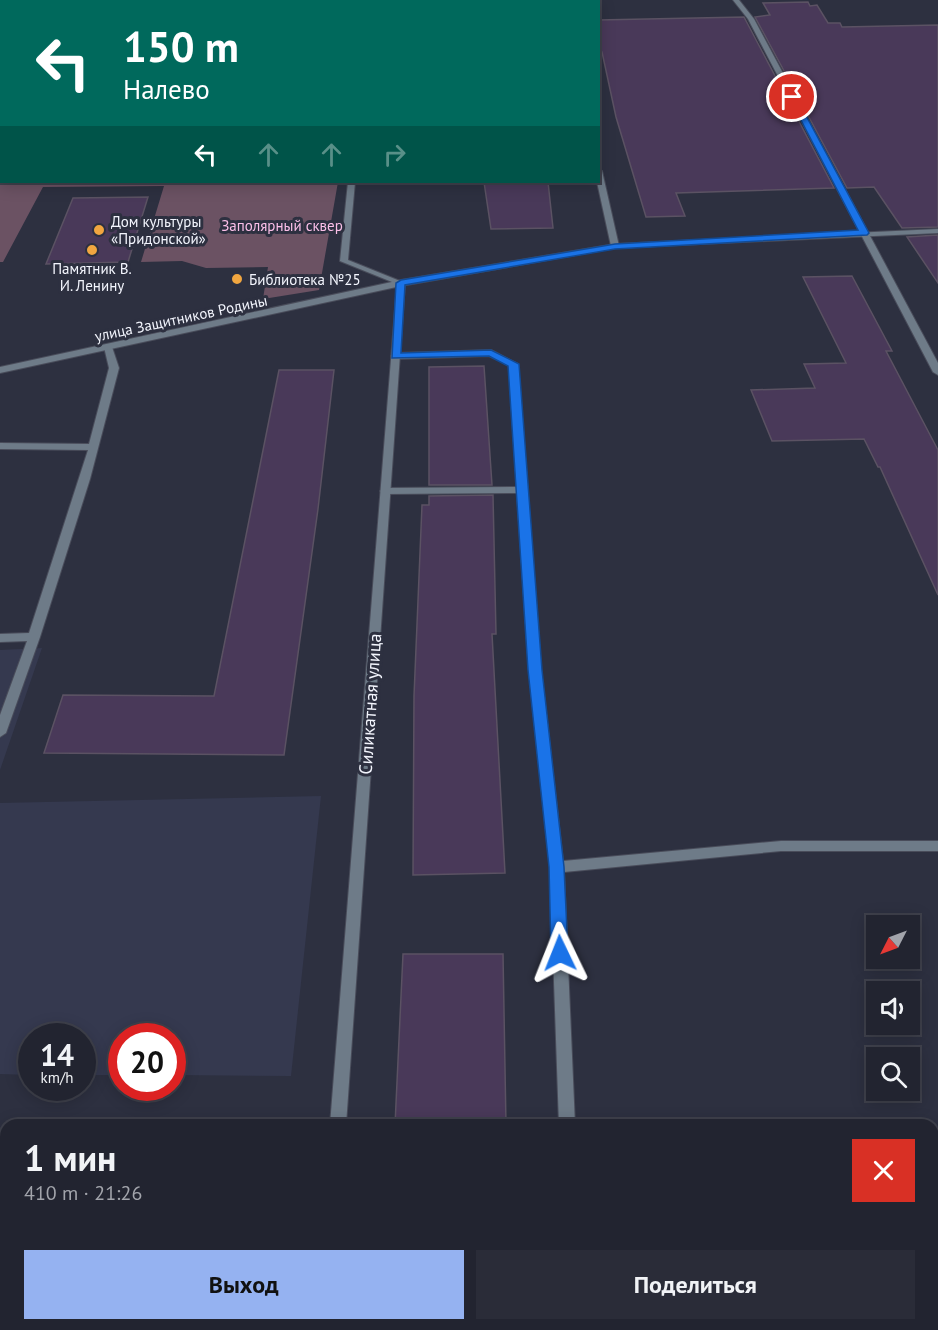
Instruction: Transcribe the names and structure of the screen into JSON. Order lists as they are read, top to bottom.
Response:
{
  "streets": {
    "street": ["улица Защитников Родины", "Силикатная улица"]
  },
  "crossings": [
    ["улица Защитников Родины", "Силикатная улица"]
  ],
  "parks": ["Заполярный сквер"],
  "places": ["Дом культуры «Придонской»", "Памятник В. И. Ленину", "Библиотека №25"],
  "north": "bottom left",
  "page": {
    "turn": ["150 m", "Налево"],
    "speed": "14 km/h",
    "limit": "20",
    "heading": ["1 мин", "410 m · 21:26"],
    "buttons": ["Выход", "Поделиться"]
  }
}
